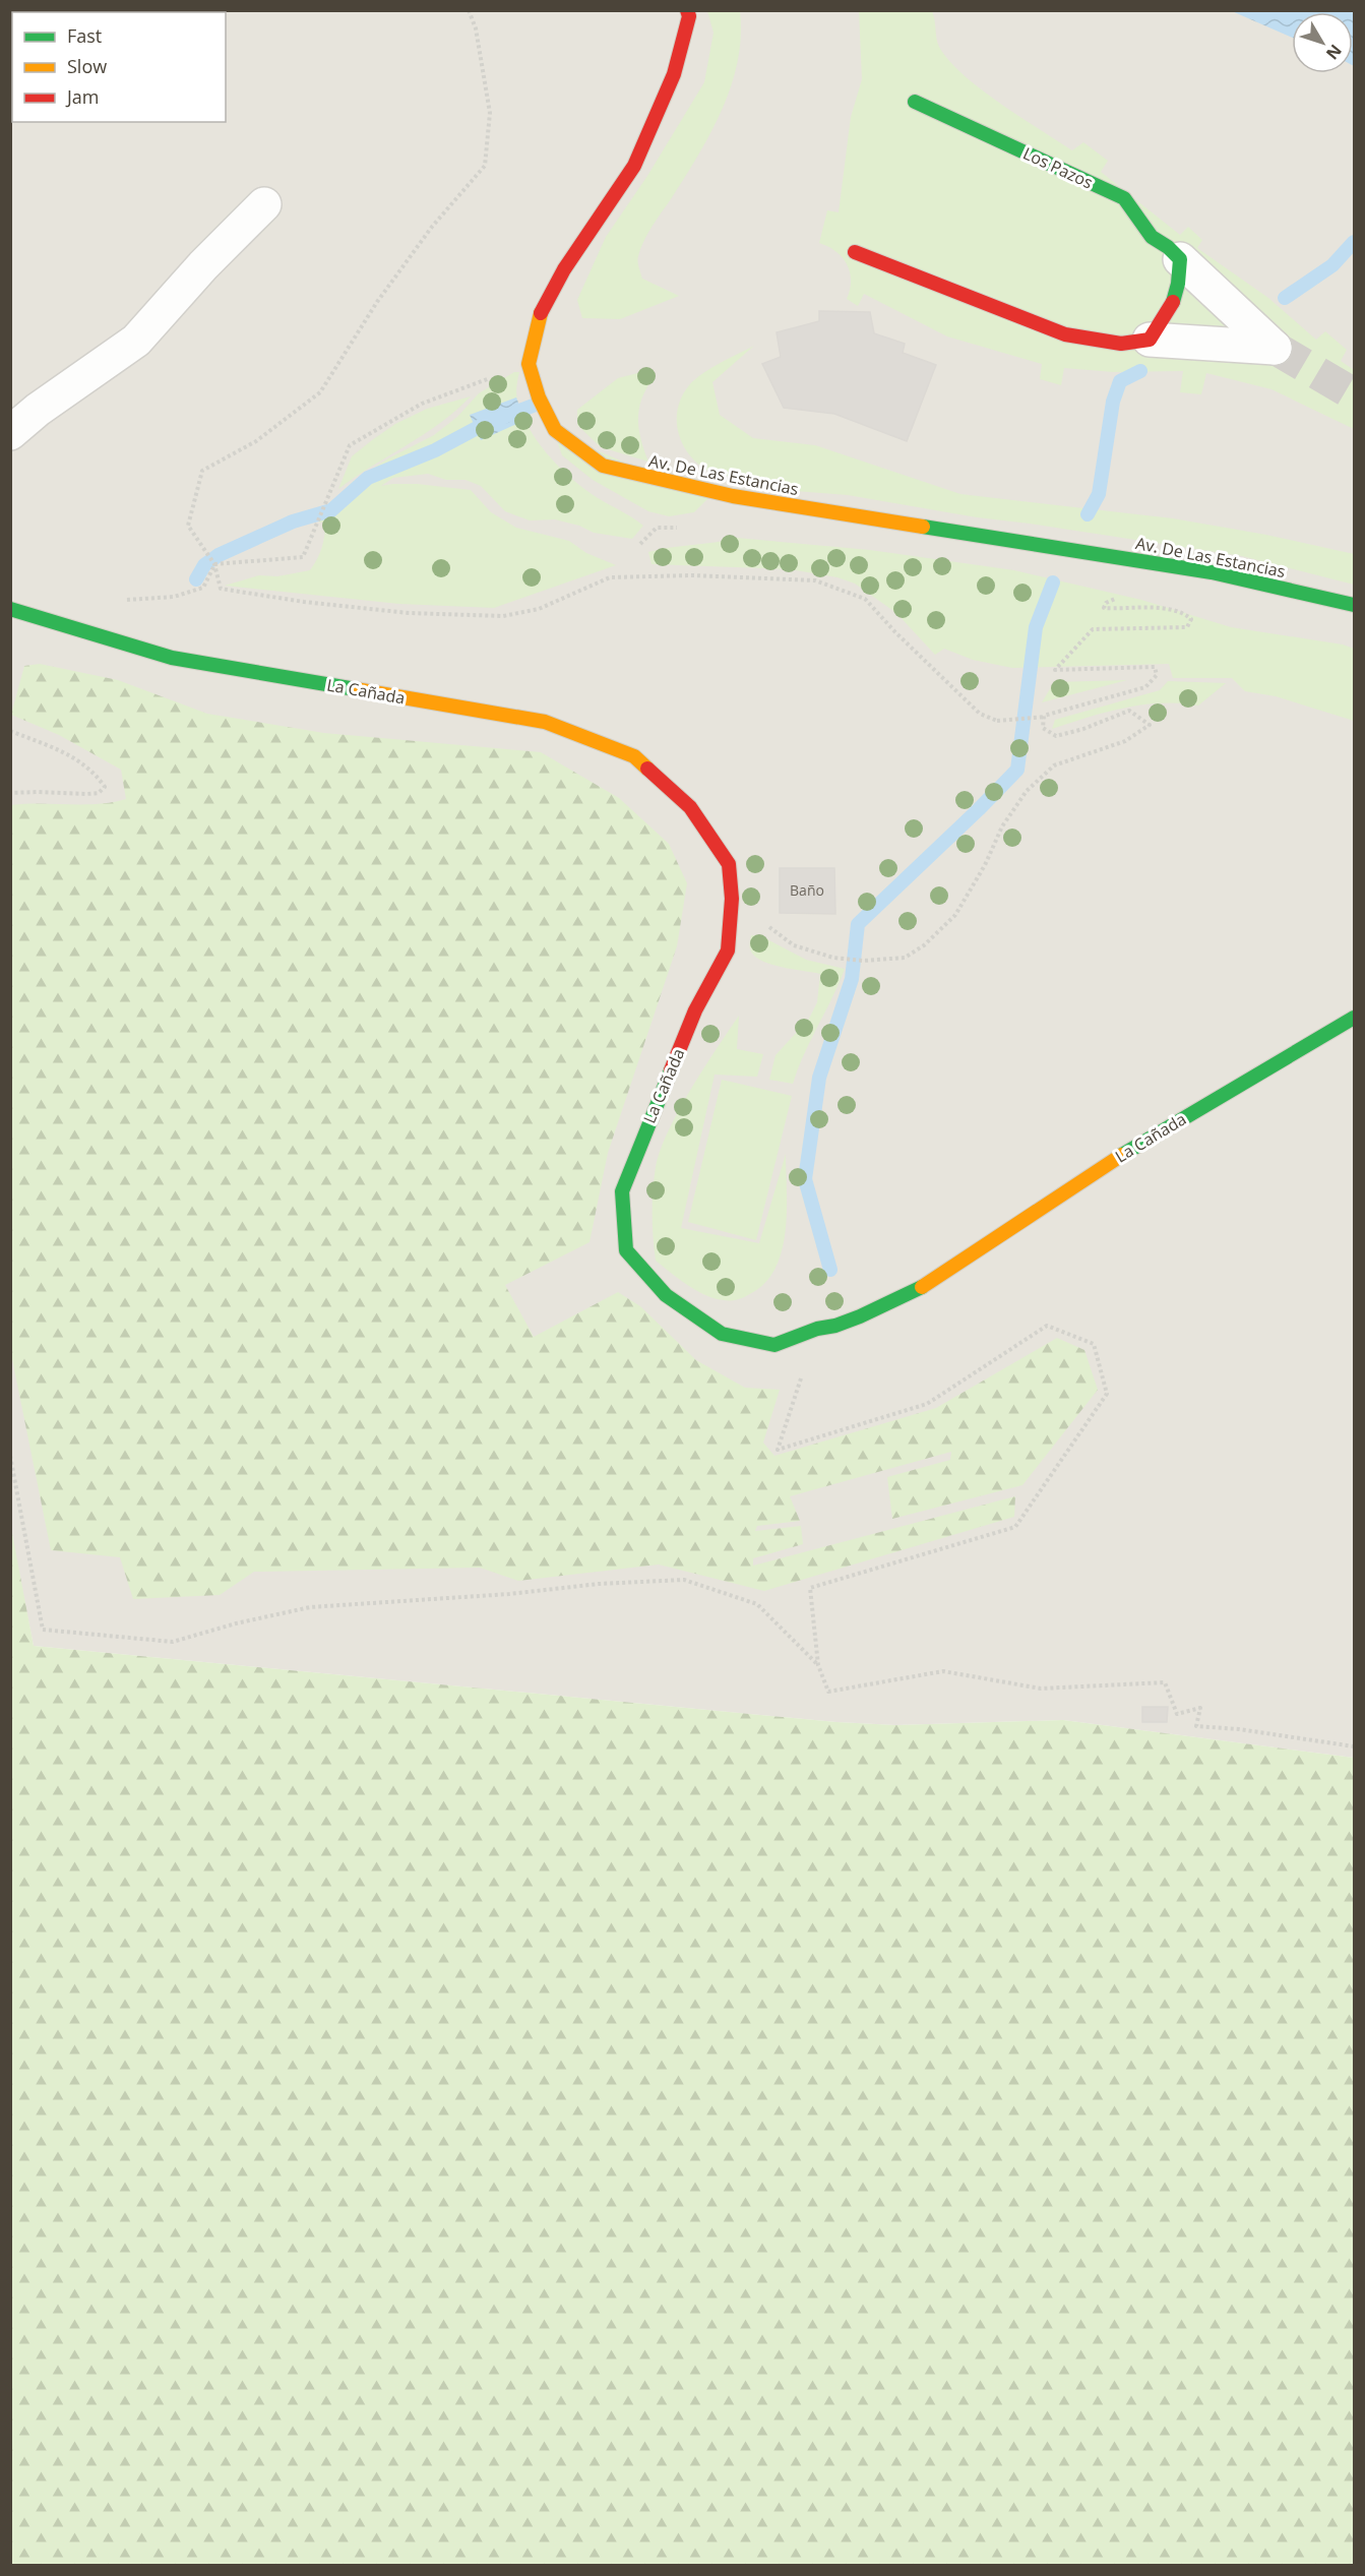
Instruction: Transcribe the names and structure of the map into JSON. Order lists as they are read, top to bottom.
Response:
{
  "streets": {
    "street": ["Los Pazos", "Av. De Las Estancias", "La Cañada"]
  },
  "house_numbers": ["Baño"],
  "legend": ["Fast", "Slow", "Jam"],
  "north": "bottom right"
}
